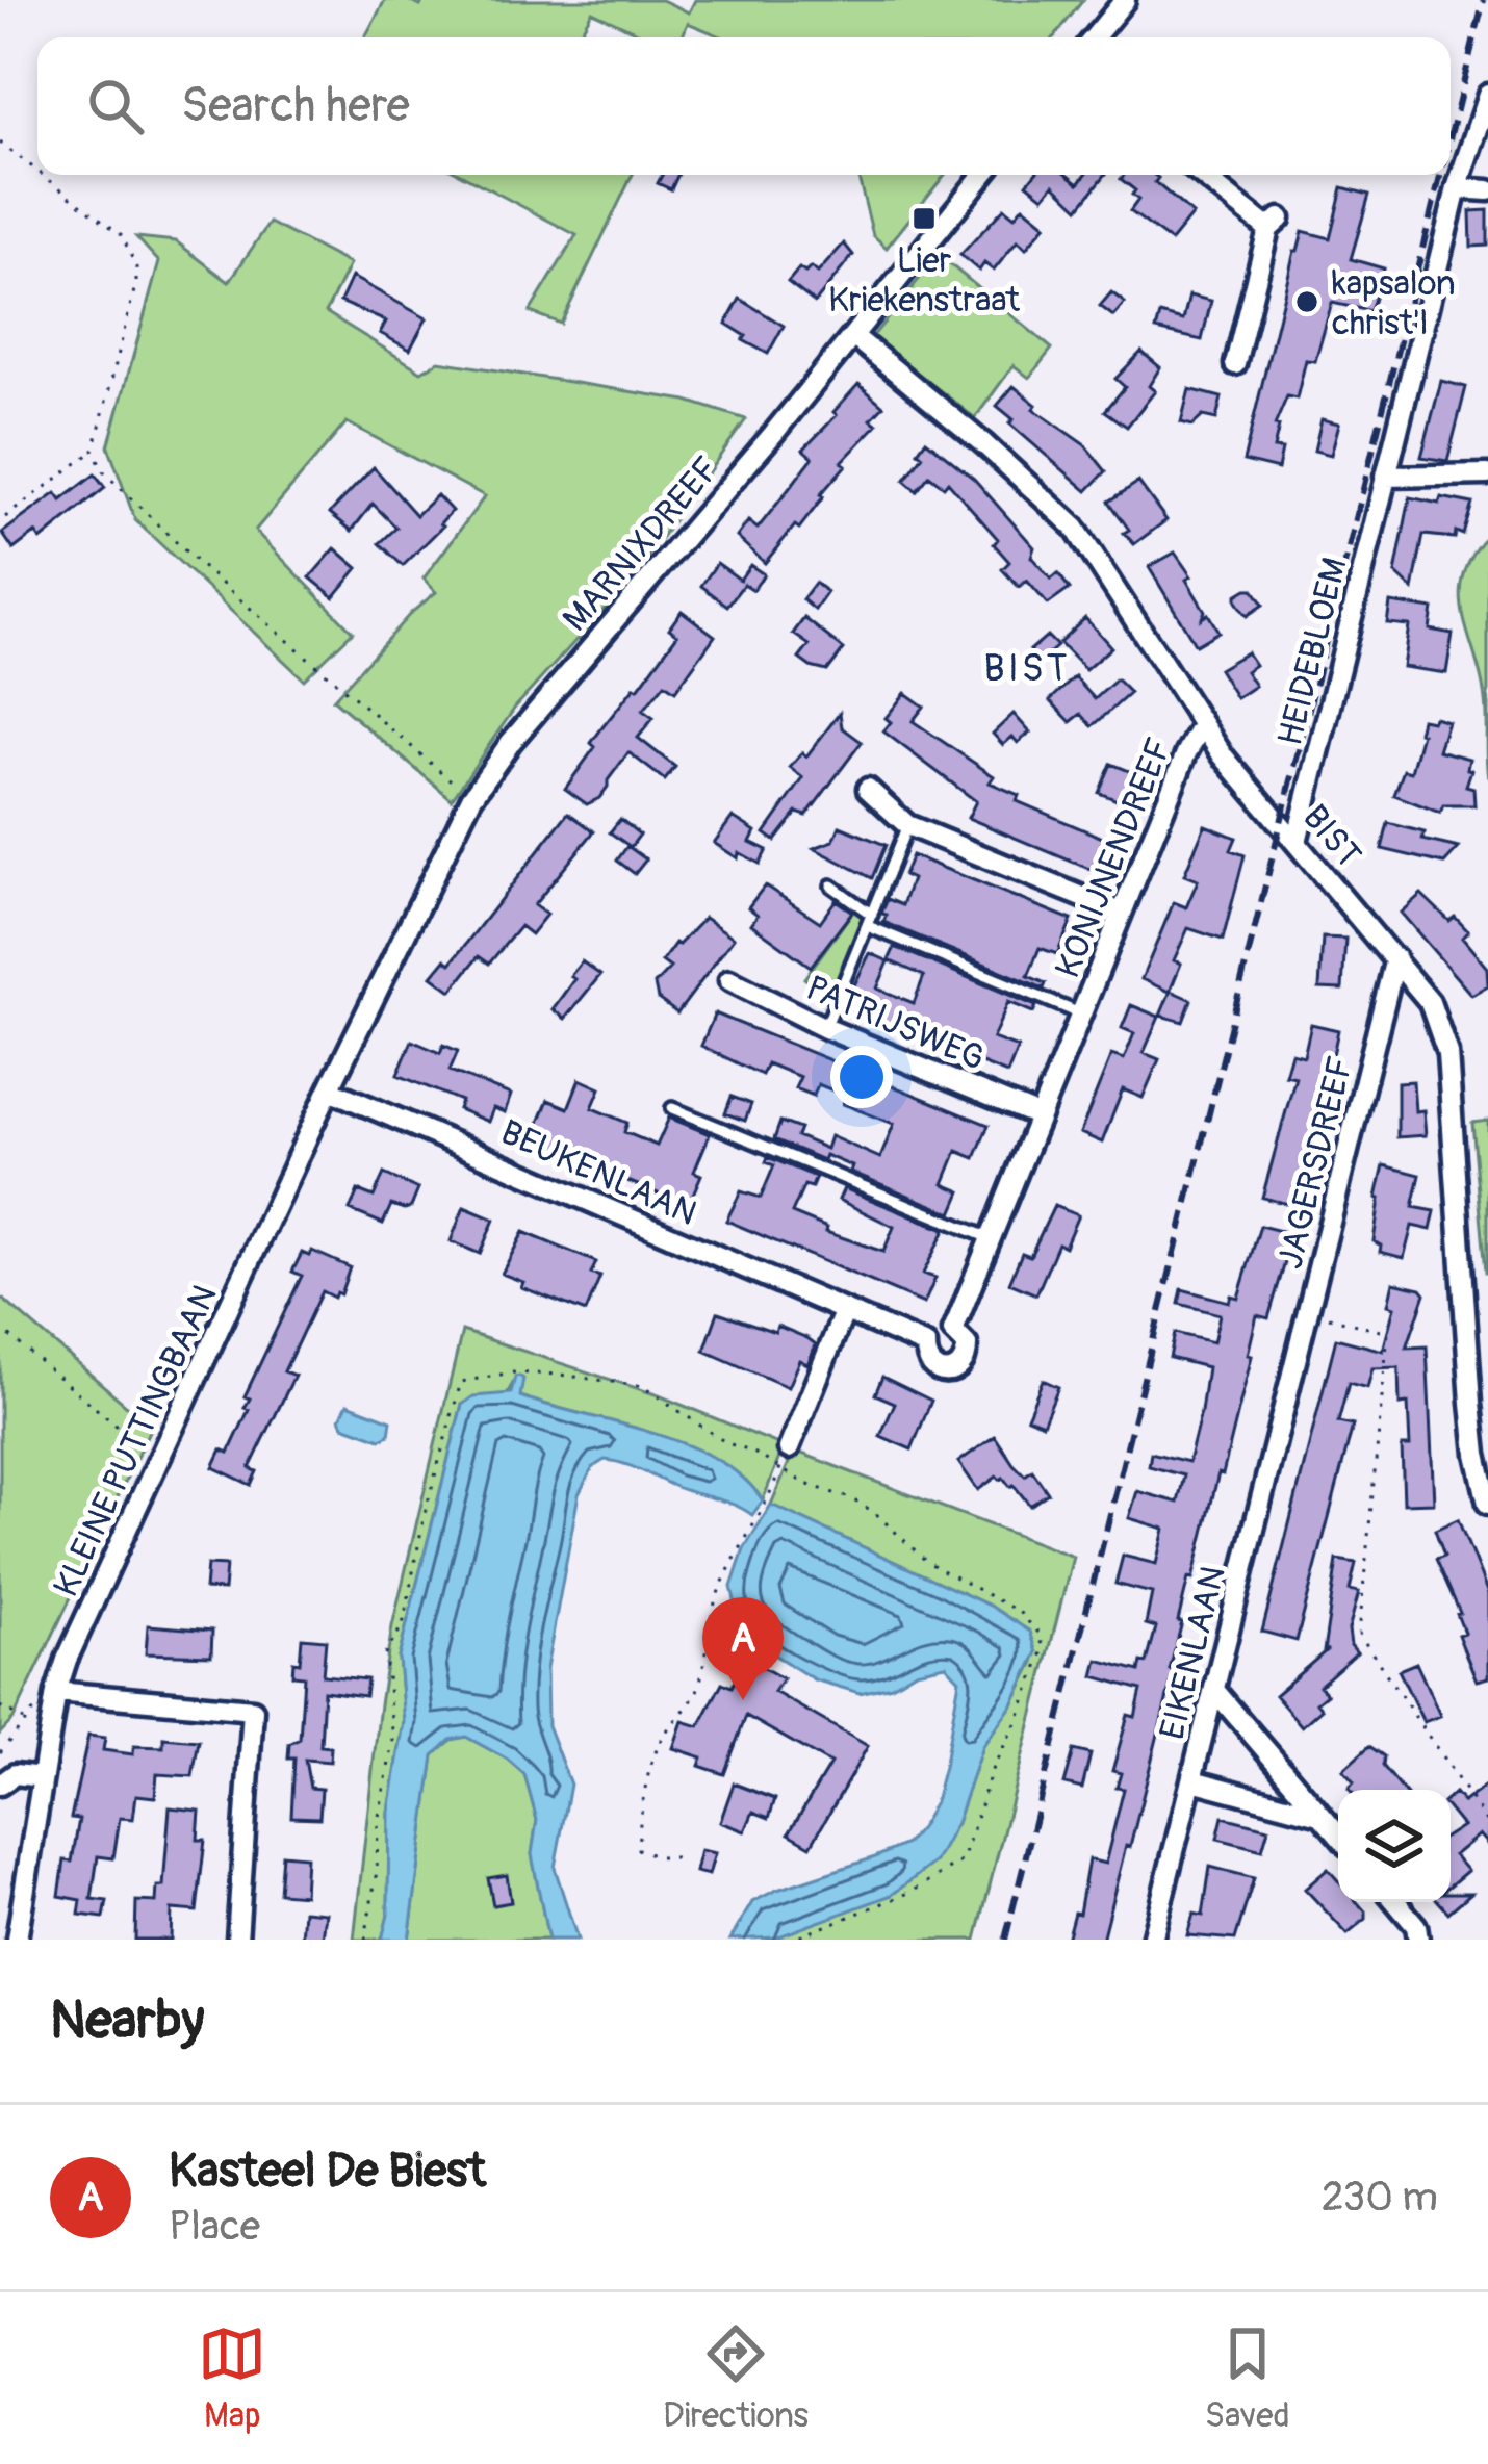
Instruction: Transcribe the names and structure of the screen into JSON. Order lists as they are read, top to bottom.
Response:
{
  "streets": {
    "street": [
      "MARNIXDREEF",
      "HEIDEBLOEM",
      "BIST",
      "KONIJNENDREEF",
      "PATRIJSWEG",
      "JAGERSDREEF",
      "BEUKENLAAN",
      "KLEINE PUTTINGBAAN",
      "EIKENLAAN"
    ]
  },
  "crossings": [
    ["MARNIXDREEF", "BIST"],
    ["MARNIXDREEF", "KLEINE PUTTINGBAAN"],
    ["HEIDEBLOEM", "BIST"],
    ["BIST", "KONIJNENDREEF"],
    ["BIST", "JAGERSDREEF"],
    ["KONIJNENDREEF", "PATRIJSWEG"],
    ["KONIJNENDREEF", "BEUKENLAAN"],
    ["JAGERSDREEF", "EIKENLAAN"],
    ["BEUKENLAAN", "KLEINE PUTTINGBAAN"]
  ],
  "districts": ["BIST"],
  "places": {
    "transit": ["Lier Kriekenstraat"],
    "other": ["kapsalon christ'l"]
  },
  "page": {
    "search": "Search here",
    "pins": "A",
    "heading": "Nearby",
    "list": [
      {
        "mark": "A",
        "name": "Kasteel De Biest",
        "note": "Place",
        "value": "230 m"
      }
    ],
    "nav": ["Map", "Directions", "Saved"]
  }
}
